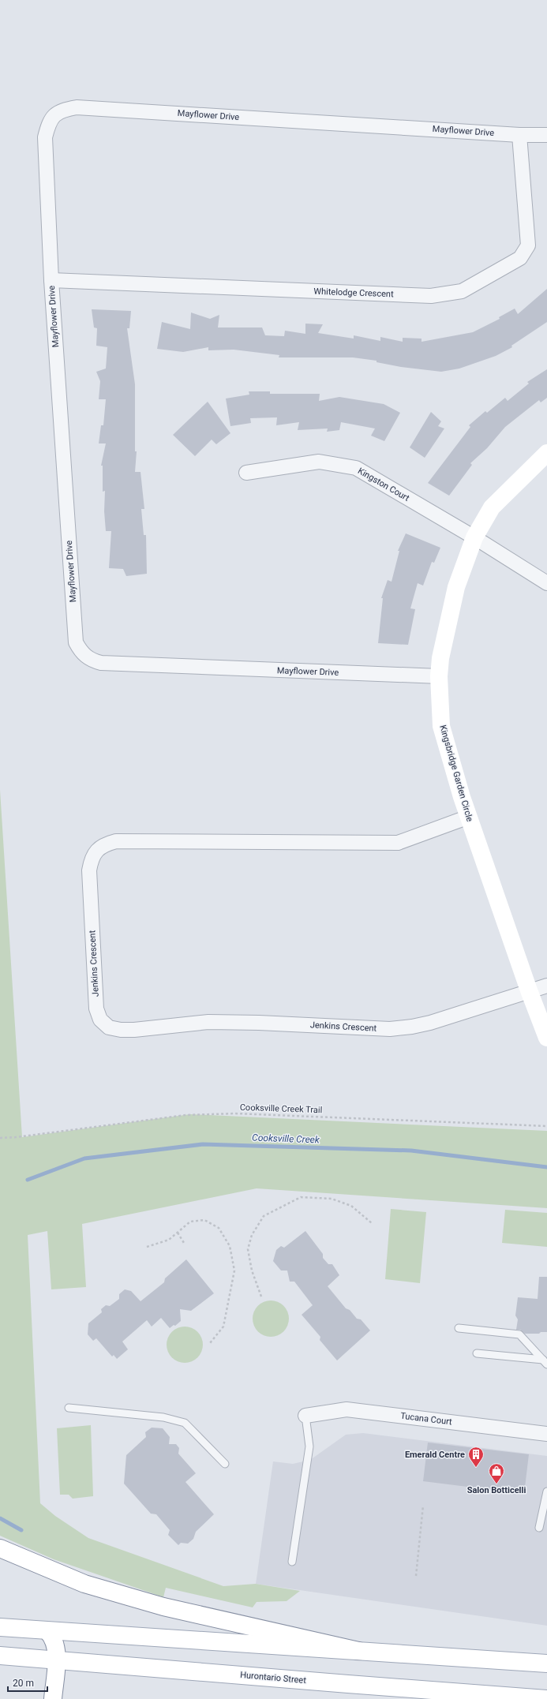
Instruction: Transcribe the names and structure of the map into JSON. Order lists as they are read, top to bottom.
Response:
{
  "streets": {
    "main road": ["Kingsbridge Garden Circle", "Hurontario Street"],
    "street": [
      "Mayflower Drive",
      "Whitelodge Crescent",
      "Kingston Court",
      "Jenkins Crescent",
      "Tucana Court"
    ],
    "path": ["Cooksville Creek Trail"]
  },
  "crossings": [
    ["Mayflower Drive", "Whitelodge Crescent"],
    ["Mayflower Drive", "Kingsbridge Garden Circle"],
    ["Kingston Court", "Kingsbridge Garden Circle"],
    ["Kingsbridge Garden Circle", "Jenkins Crescent"]
  ],
  "water": ["Cooksville Creek"],
  "places": {
    "building": ["Emerald Centre"],
    "shop": ["Salon Botticelli"]
  },
  "scale_bar": "20 m"
}
